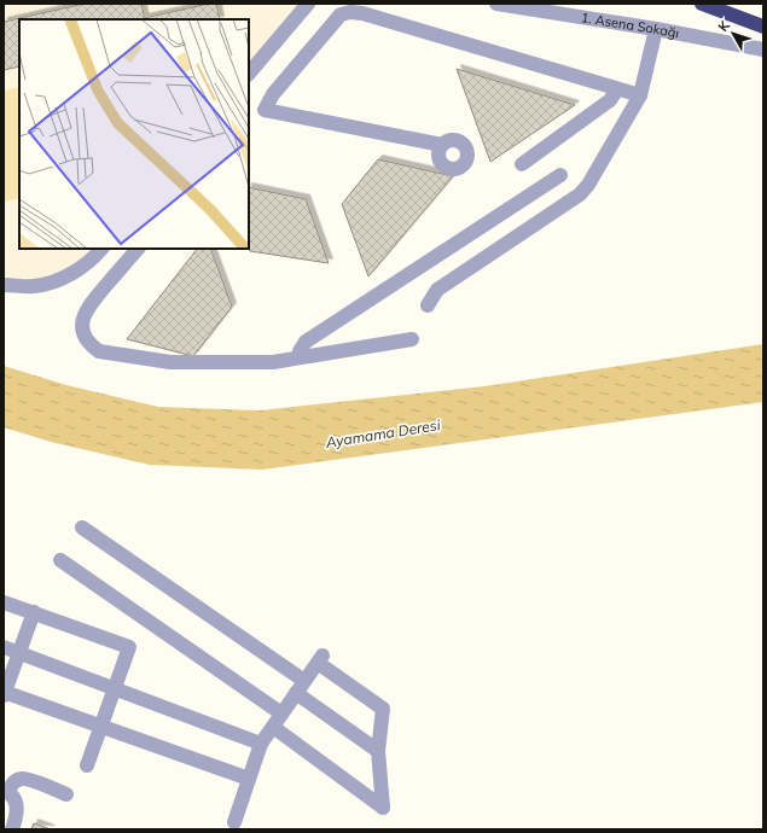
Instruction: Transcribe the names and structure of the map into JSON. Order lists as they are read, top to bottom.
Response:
{
  "streets": {
    "street": ["1. Asena Sokağı"]
  },
  "water": ["Ayamama Deresi"],
  "north": "top left"
}
